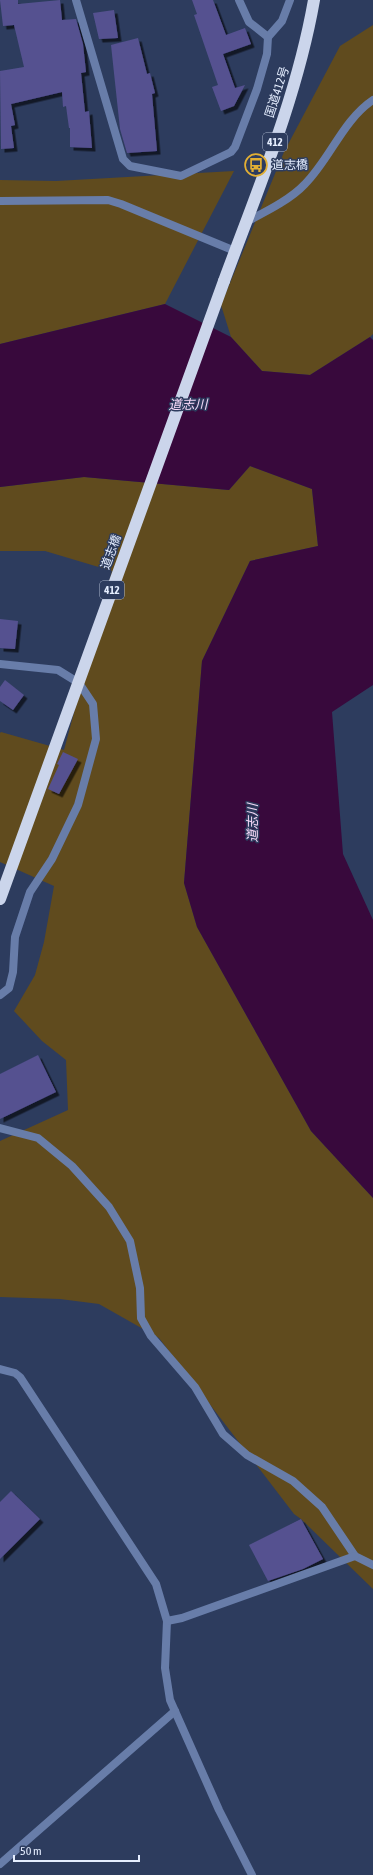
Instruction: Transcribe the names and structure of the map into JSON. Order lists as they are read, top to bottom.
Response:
{
  "streets": {
    "highway": ["国道412号", "412", "道志橋"]
  },
  "crossings": [
    ["国道412号", "道志橋"]
  ],
  "water": ["道志川"],
  "places": {
    "bus stop": ["道志橋"]
  },
  "scale_bar": "50 m"
}
